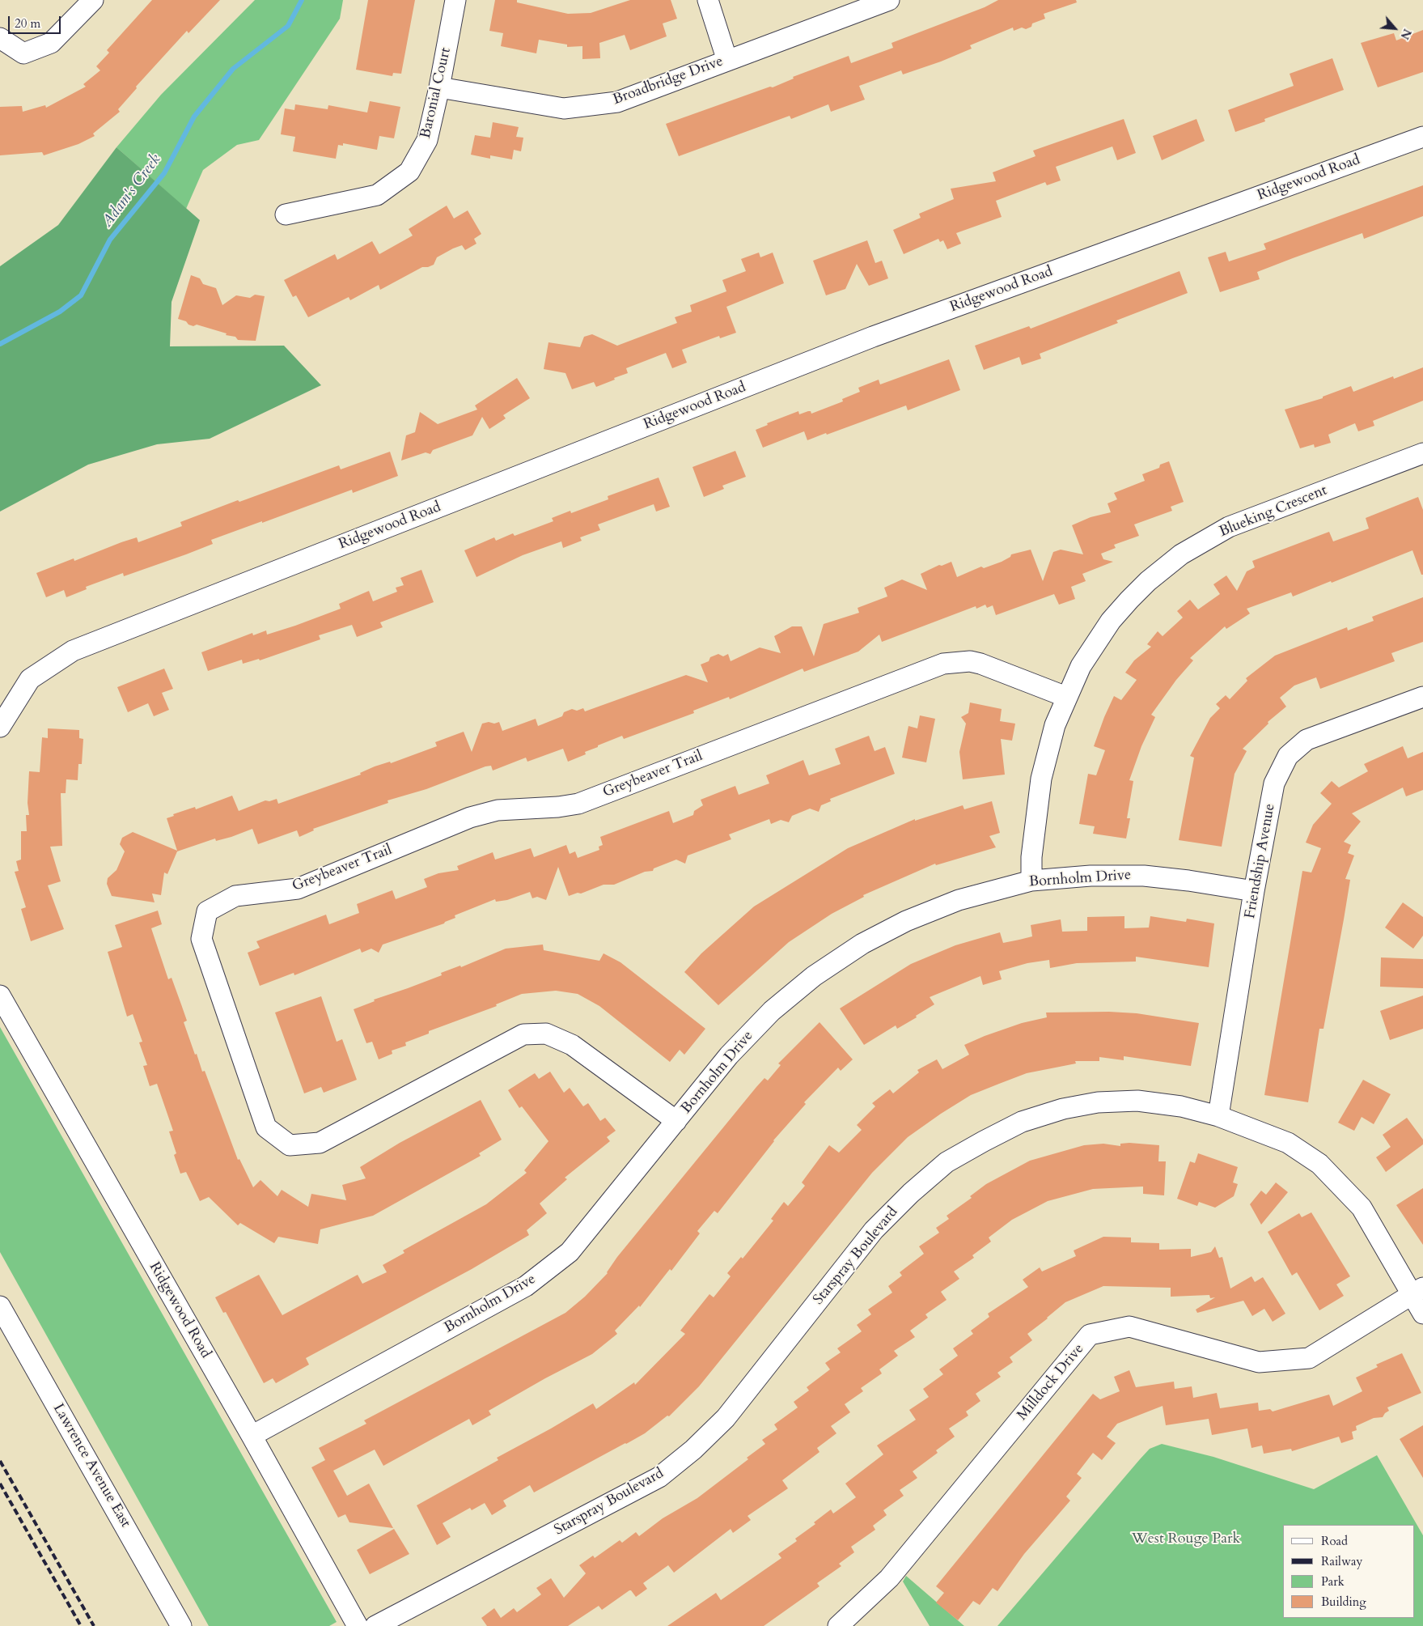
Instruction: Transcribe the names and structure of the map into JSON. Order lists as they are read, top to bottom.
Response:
{
  "streets": {
    "street": [
      "Broadbridge Drive",
      "Baronial Court",
      "Ridgewood Road",
      "Blueking Crescent",
      "Greybeaver Trail",
      "Friendship Avenue",
      "Bornholm Drive",
      "Starspray Boulevard",
      "Milldock Drive",
      "Lawrence Avenue East"
    ]
  },
  "crossings": [
    ["Broadbridge Drive", "Baronial Court"],
    ["Ridgewood Road", "Bornholm Drive"],
    ["Blueking Crescent", "Greybeaver Trail"],
    ["Blueking Crescent", "Bornholm Drive"],
    ["Greybeaver Trail", "Bornholm Drive"],
    ["Friendship Avenue", "Bornholm Drive"],
    ["Friendship Avenue", "Starspray Boulevard"],
    ["Starspray Boulevard", "Milldock Drive"]
  ],
  "water": ["Adam's Creek"],
  "parks": ["West Rouge Park"],
  "legend": [
    "Road",
    "Railway",
    "Park",
    "Building"
  ],
  "scale_bar": "20 m",
  "north": "bottom right"
}
